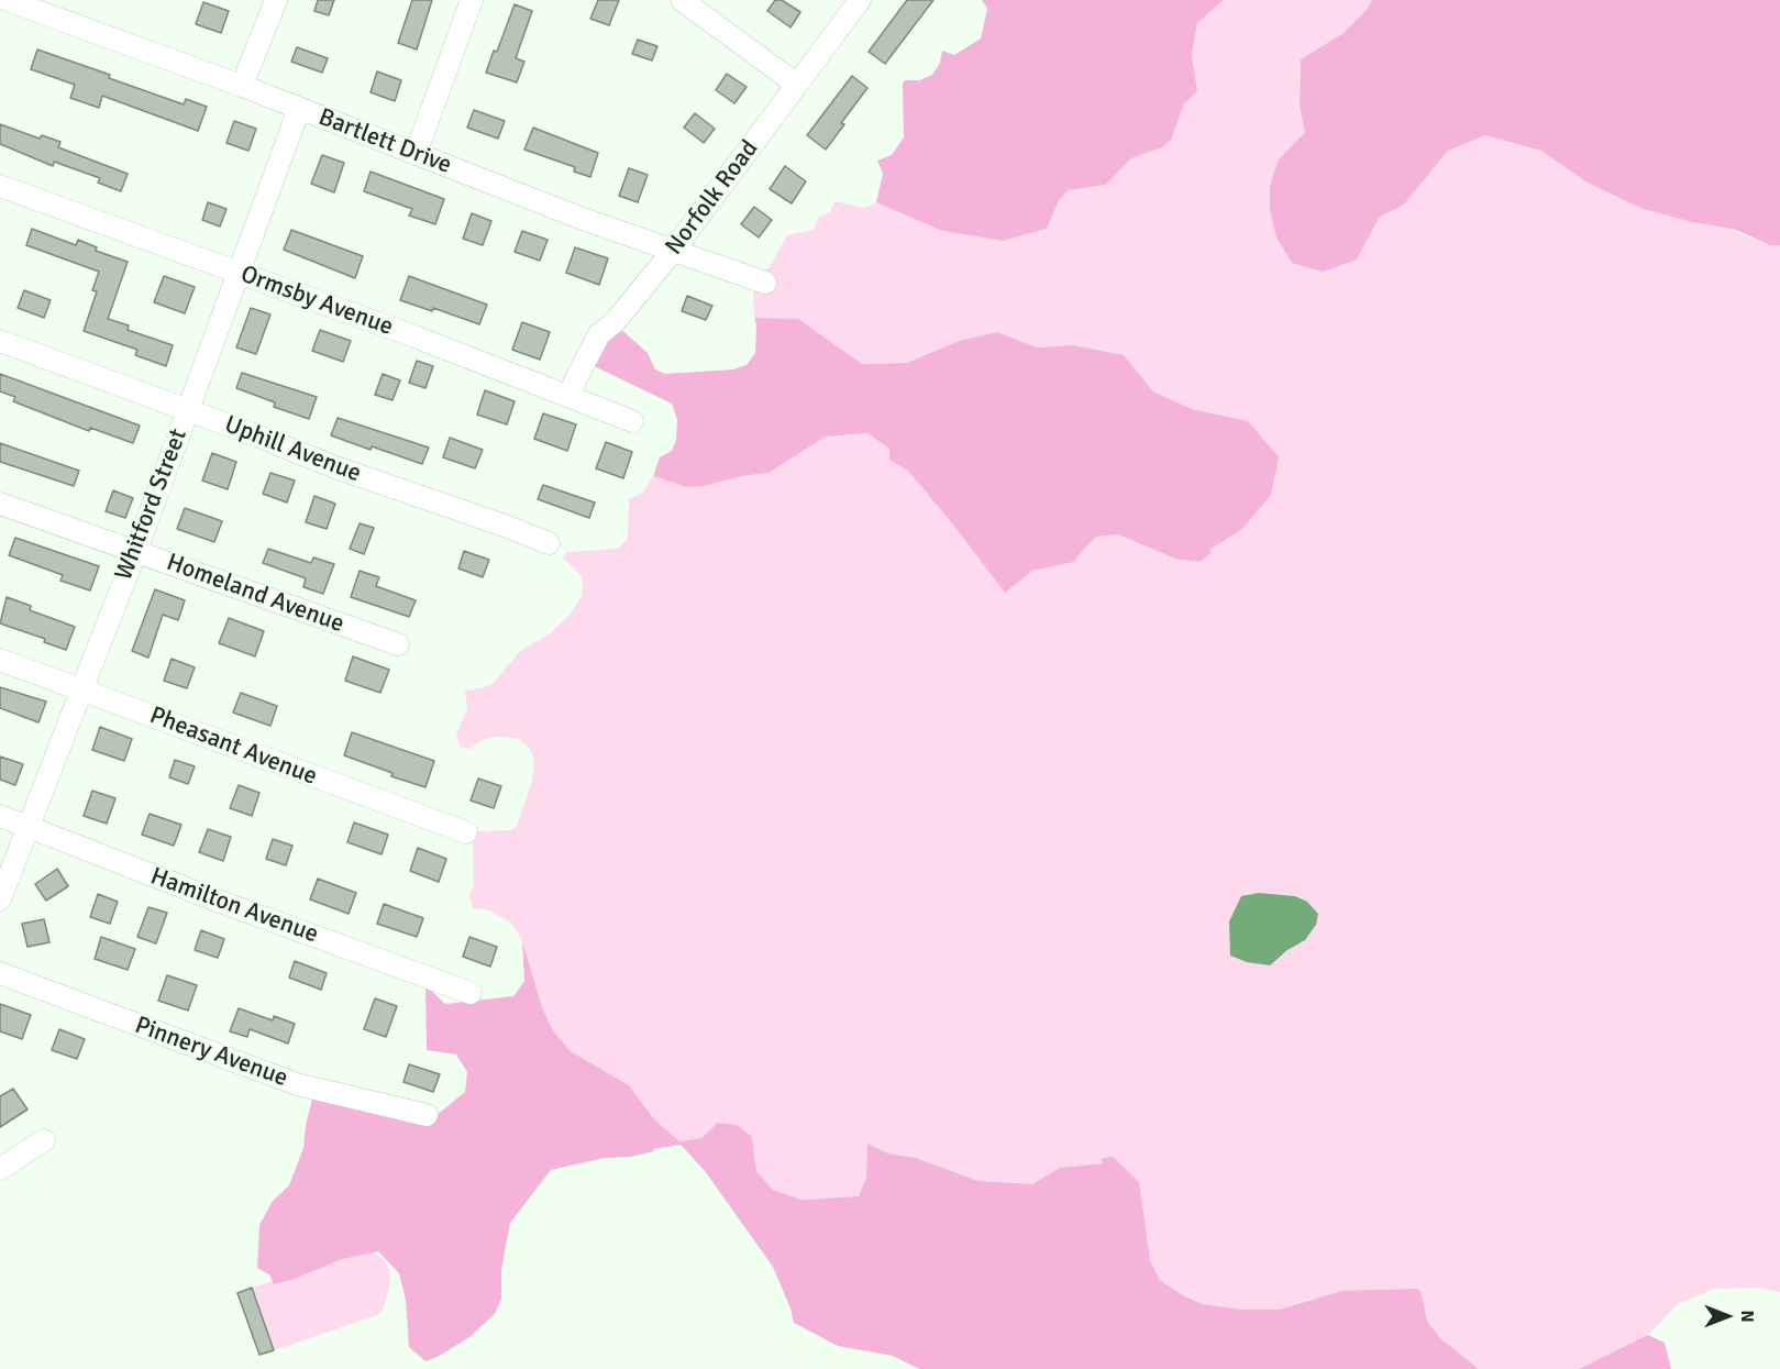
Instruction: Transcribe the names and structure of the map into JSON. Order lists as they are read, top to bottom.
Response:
{
  "streets": {
    "street": [
      "Bartlett Drive",
      "Norfolk Road",
      "Ormsby Avenue",
      "Uphill Avenue",
      "Whitford Street",
      "Homeland Avenue",
      "Pheasant Avenue",
      "Hamilton Avenue",
      "Pinnery Avenue"
    ]
  },
  "crossings": [
    ["Bartlett Drive", "Norfolk Road"],
    ["Bartlett Drive", "Whitford Street"],
    ["Norfolk Road", "Ormsby Avenue"],
    ["Ormsby Avenue", "Whitford Street"],
    ["Uphill Avenue", "Whitford Street"],
    ["Whitford Street", "Homeland Avenue"],
    ["Whitford Street", "Pheasant Avenue"],
    ["Whitford Street", "Hamilton Avenue"]
  ],
  "north": "right"
}
